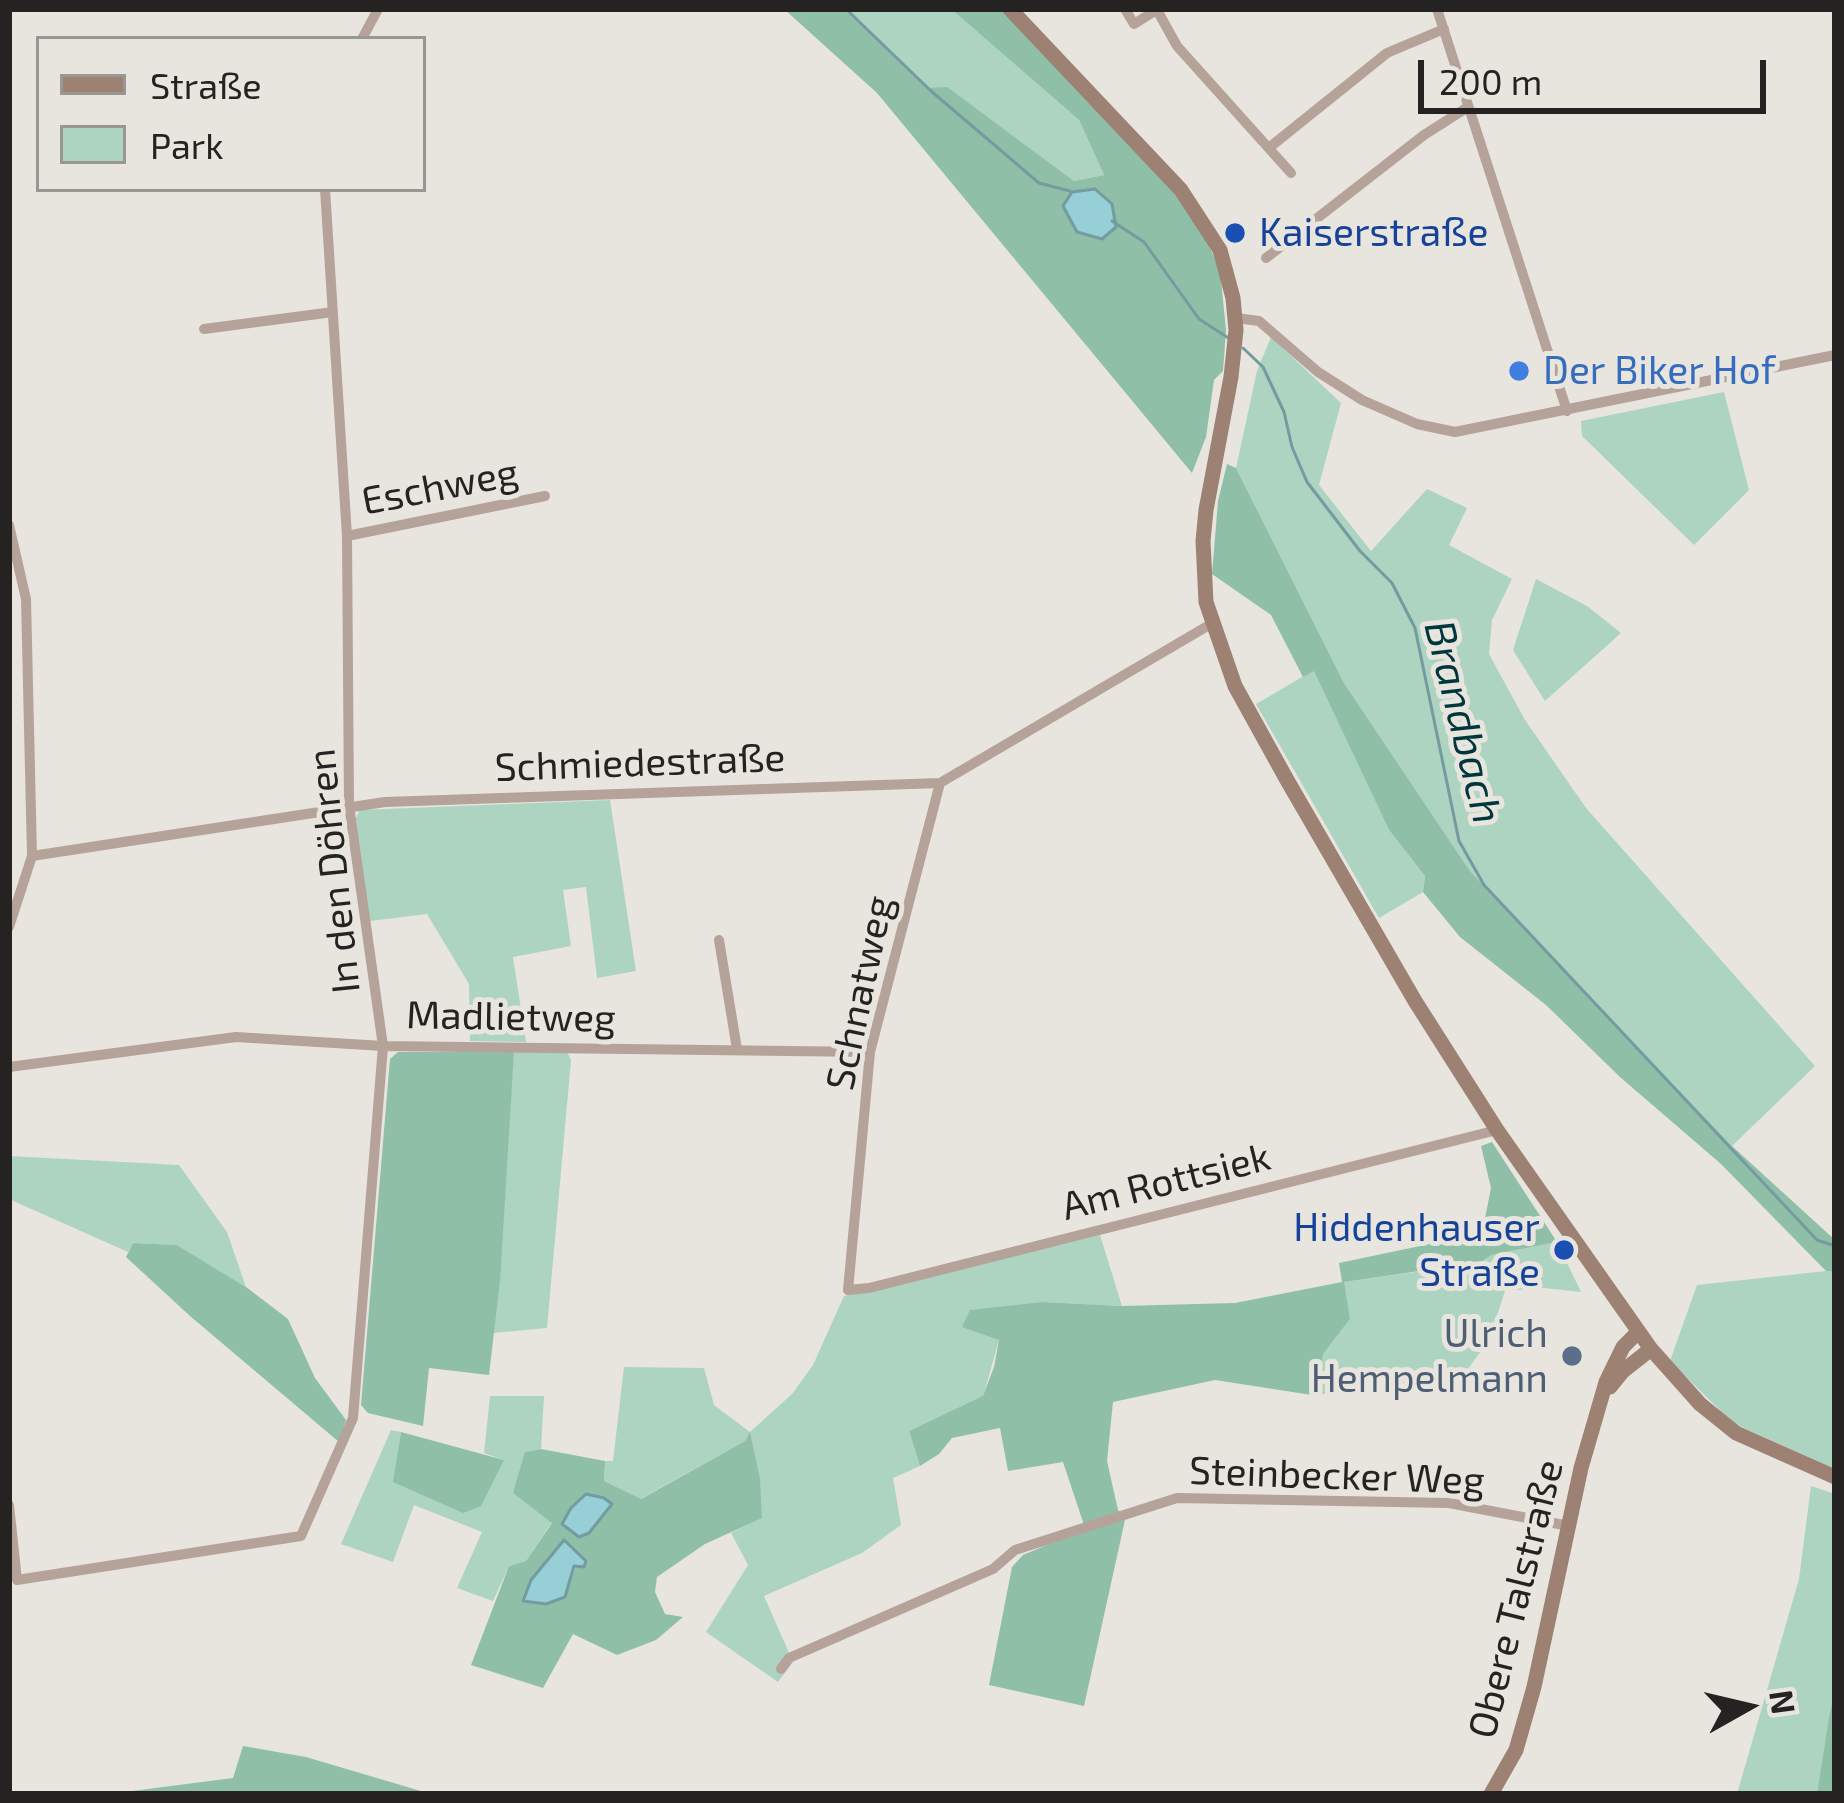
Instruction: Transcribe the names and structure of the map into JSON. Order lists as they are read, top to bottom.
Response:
{
  "streets": {
    "main road": ["Obere Talstraße"],
    "street": [
      "Eschweg",
      "Schmiedestraße",
      "In den Döhren",
      "Schnatweg",
      "Madlietweg",
      "Am Rottsiek",
      "Steinbecker Weg"
    ]
  },
  "crossings": [
    ["Eschweg", "In den Döhren"],
    ["Schmiedestraße", "In den Döhren"],
    ["Schmiedestraße", "Schnatweg"],
    ["In den Döhren", "Madlietweg"],
    ["Schnatweg", "Madlietweg"],
    ["Schnatweg", "Am Rottsiek"],
    ["Steinbecker Weg", "Obere Talstraße"]
  ],
  "water": ["Brandbach"],
  "places": [
    "Kaiserstraße",
    "Der Biker Hof",
    "Hiddenhauser Straße",
    "Ulrich Hempelmann"
  ],
  "legend": ["Straße", "Park"],
  "scale_bar": "200 m",
  "north": "right"
}
